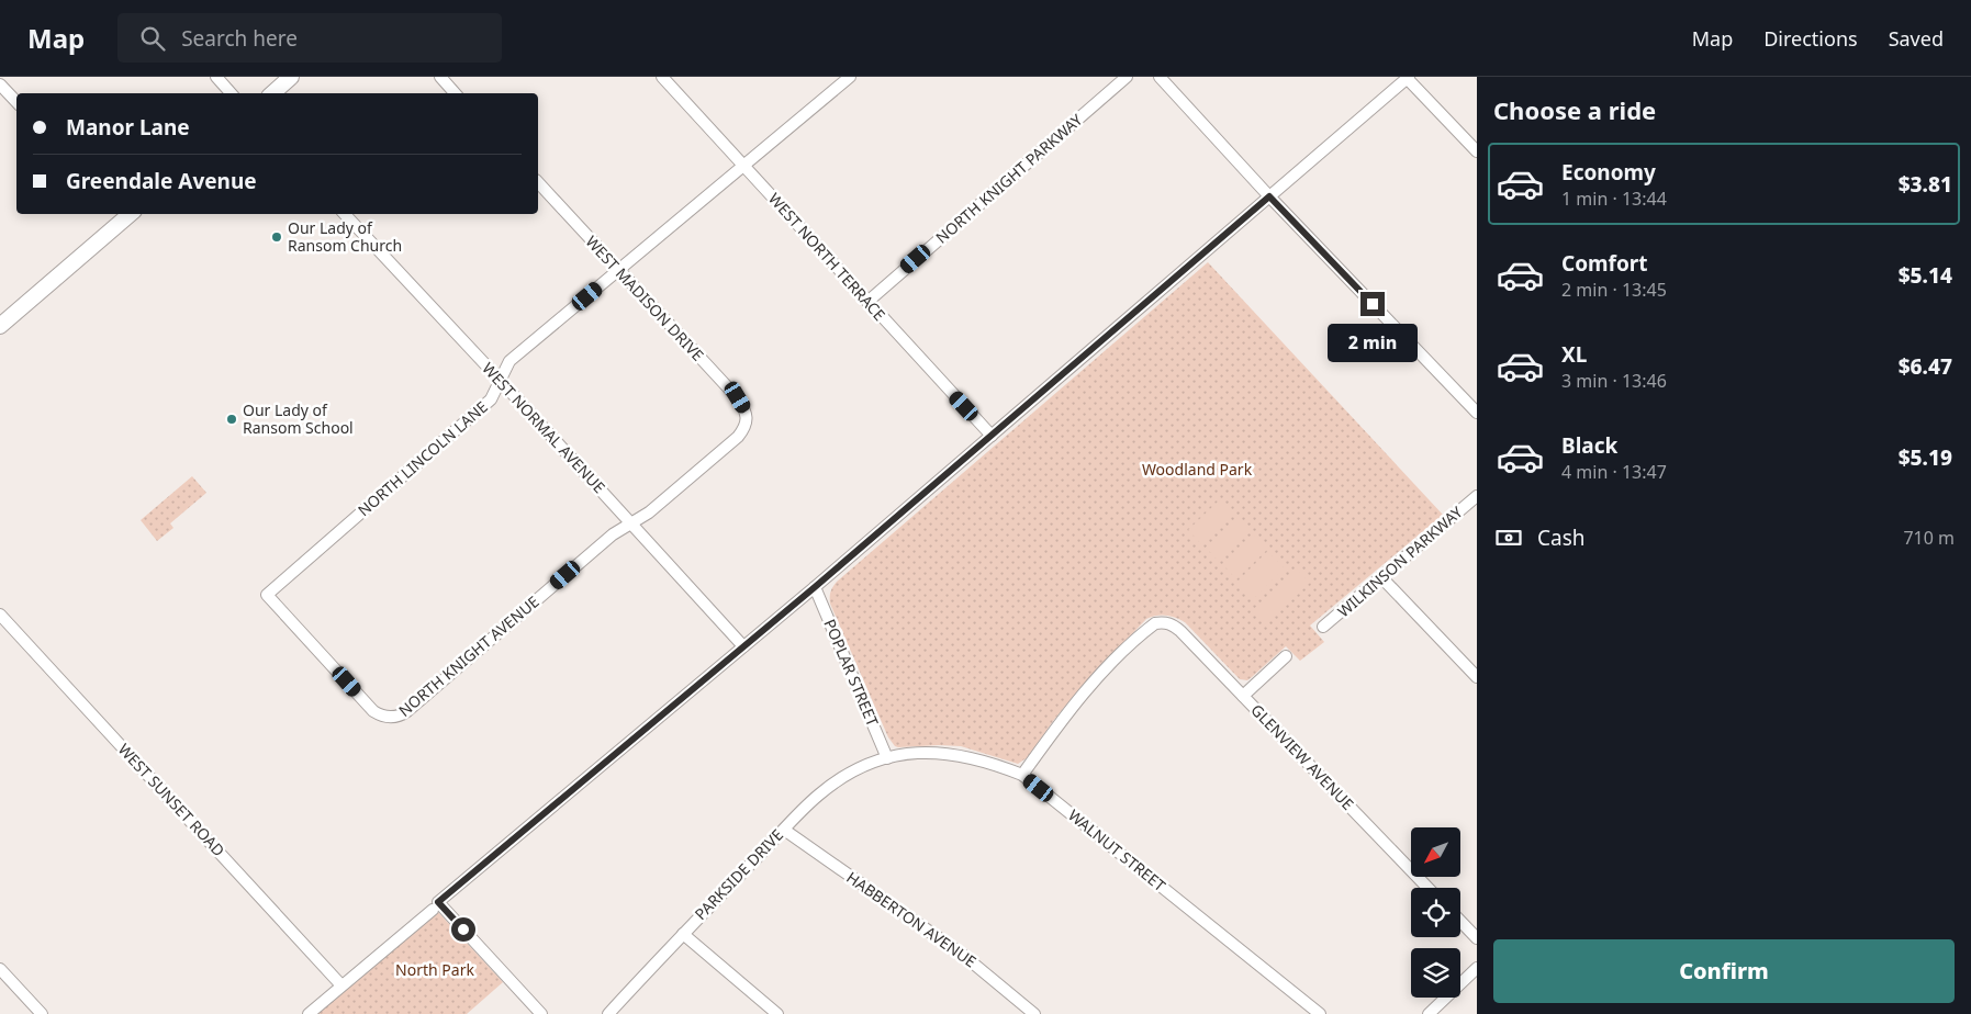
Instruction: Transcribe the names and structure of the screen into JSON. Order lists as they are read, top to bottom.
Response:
{
  "streets": {
    "street": [
      "NORTH KNIGHT PARKWAY",
      "WEST NORTH TERRACE",
      "WEST MADISON DRIVE",
      "WEST NORMAL AVENUE",
      "NORTH LINCOLN LANE",
      "WILKINSON PARKWAY",
      "NORTH KNIGHT AVENUE",
      "POPLAR STREET",
      "GLENVIEW AVENUE",
      "WEST SUNSET ROAD",
      "WALNUT STREET",
      "PARKSIDE DRIVE",
      "HABBERTON AVENUE"
    ]
  },
  "crossings": [
    ["NORTH KNIGHT PARKWAY", "WEST NORTH TERRACE"],
    ["WEST NORTH TERRACE", "NORTH LINCOLN LANE"],
    ["WEST MADISON DRIVE", "NORTH LINCOLN LANE"],
    ["WEST MADISON DRIVE", "NORTH KNIGHT AVENUE"],
    ["WEST NORMAL AVENUE", "NORTH LINCOLN LANE"],
    ["WEST NORMAL AVENUE", "NORTH KNIGHT AVENUE"],
    ["NORTH LINCOLN LANE", "NORTH KNIGHT AVENUE"],
    ["POPLAR STREET", "WALNUT STREET"],
    ["POPLAR STREET", "PARKSIDE DRIVE"],
    ["GLENVIEW AVENUE", "WALNUT STREET"],
    ["WALNUT STREET", "PARKSIDE DRIVE"],
    ["PARKSIDE DRIVE", "HABBERTON AVENUE"]
  ],
  "parks": ["Woodland Park", "North Park"],
  "places": ["Our Lady of Ransom Church", "Our Lady of Ransom School"],
  "north": "bottom left",
  "page": {
    "header": "Map",
    "search": "Search here",
    "nav": ["Map", "Directions", "Saved"],
    "heading": "Choose a ride",
    "banner": ["Manor Lane", "Greendale Avenue"],
    "list": [
      {
        "name": "Economy",
        "note": "1 min · 13:44",
        "value": "$3.81"
      },
      {
        "name": "Comfort",
        "note": "2 min · 13:45",
        "value": "$5.14"
      },
      {
        "name": "XL",
        "note": "3 min · 13:46",
        "value": "$6.47"
      },
      {
        "name": "Black",
        "note": "4 min · 13:47",
        "value": "$5.19"
      }
    ],
    "bubble": "2 min",
    "pay": ["Cash", "710 m"],
    "buttons": "Confirm"
  }
}
